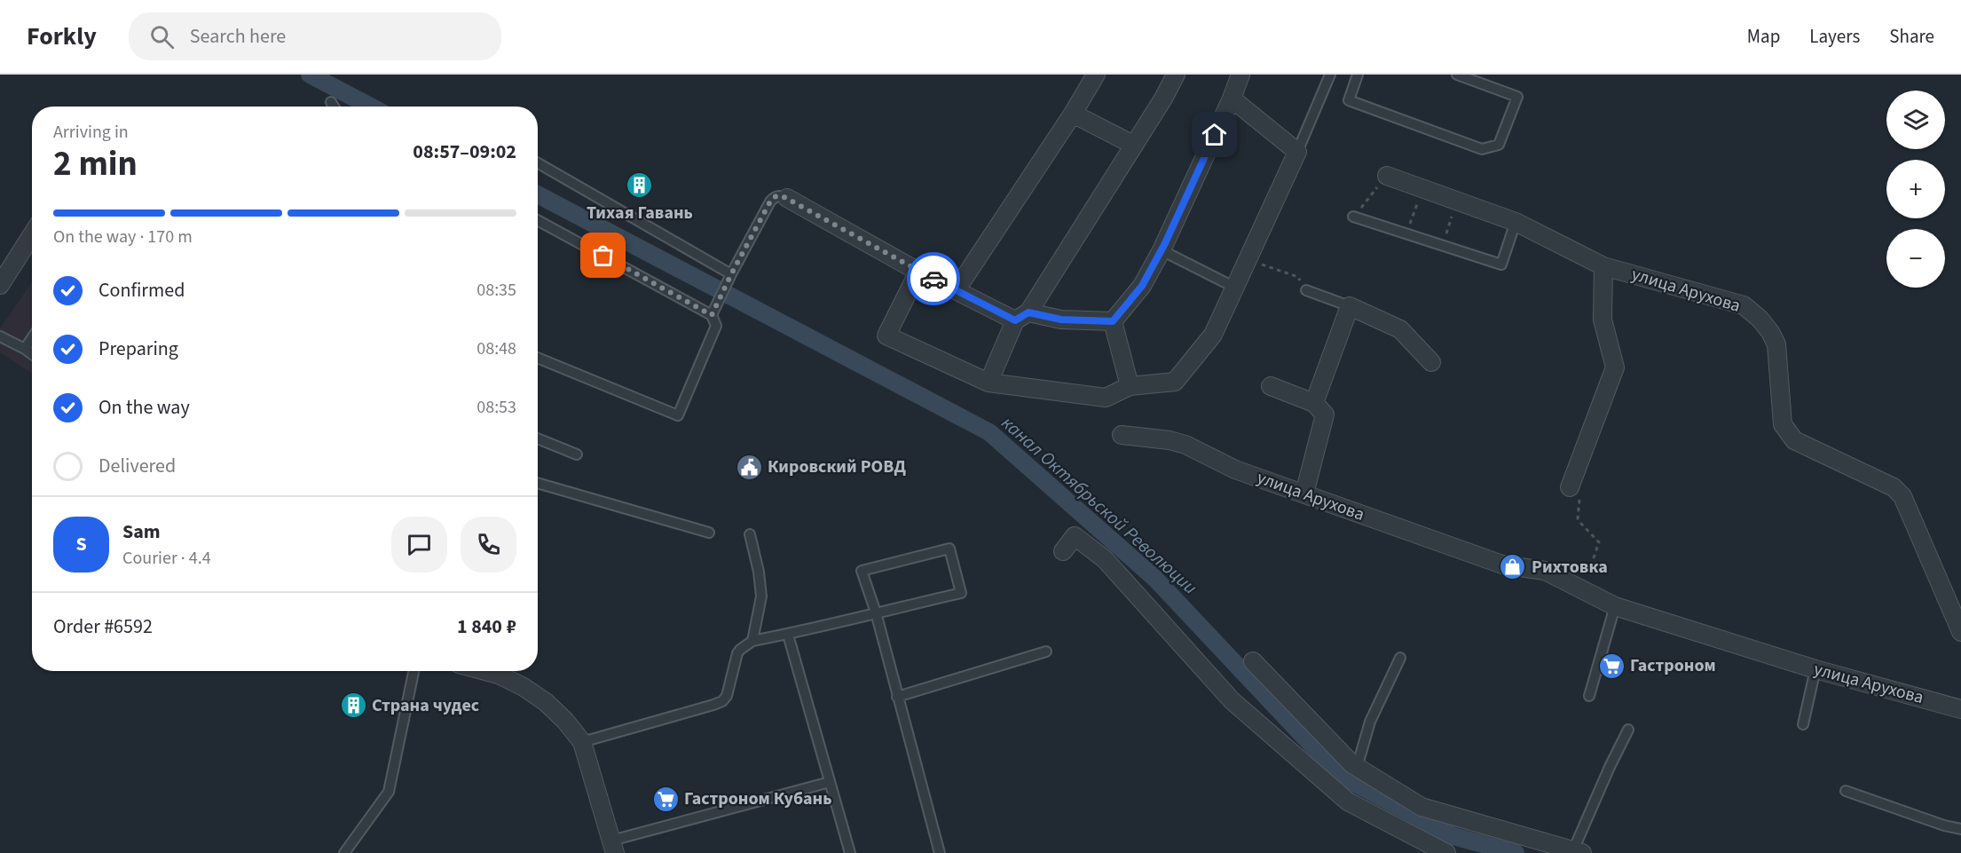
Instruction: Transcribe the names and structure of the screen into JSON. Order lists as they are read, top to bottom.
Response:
{
  "streets": {
    "street": ["улица Арухова"]
  },
  "water": ["канал Октябрьской Революции"],
  "places": {
    "building": ["Тихая Гавань", "Страна чудес"],
    "public building": ["Кировский РОВД"],
    "shop": ["Рихтовка"],
    "supermarket": ["Гастроном", "Гастроном Кубань"]
  },
  "page": {
    "header": "Forkly",
    "search": "Search here",
    "nav": ["Map", "Layers", "Share"],
    "map_buttons": ["+", "−"],
    "heading": ["2 min", "Arriving in", "08:57–09:02"],
    "panel": [
      "Sam",
      "Courier · 4.4",
      "Order #6592",
      "1 840 ₽"
    ],
    "bar": "On the way · 170 m",
    "list": [
      ["Confirmed", "08:35"],
      ["Preparing", "08:48"],
      ["On the way", "08:53"],
      "Delivered"
    ],
    "round": "S"
  }
}
